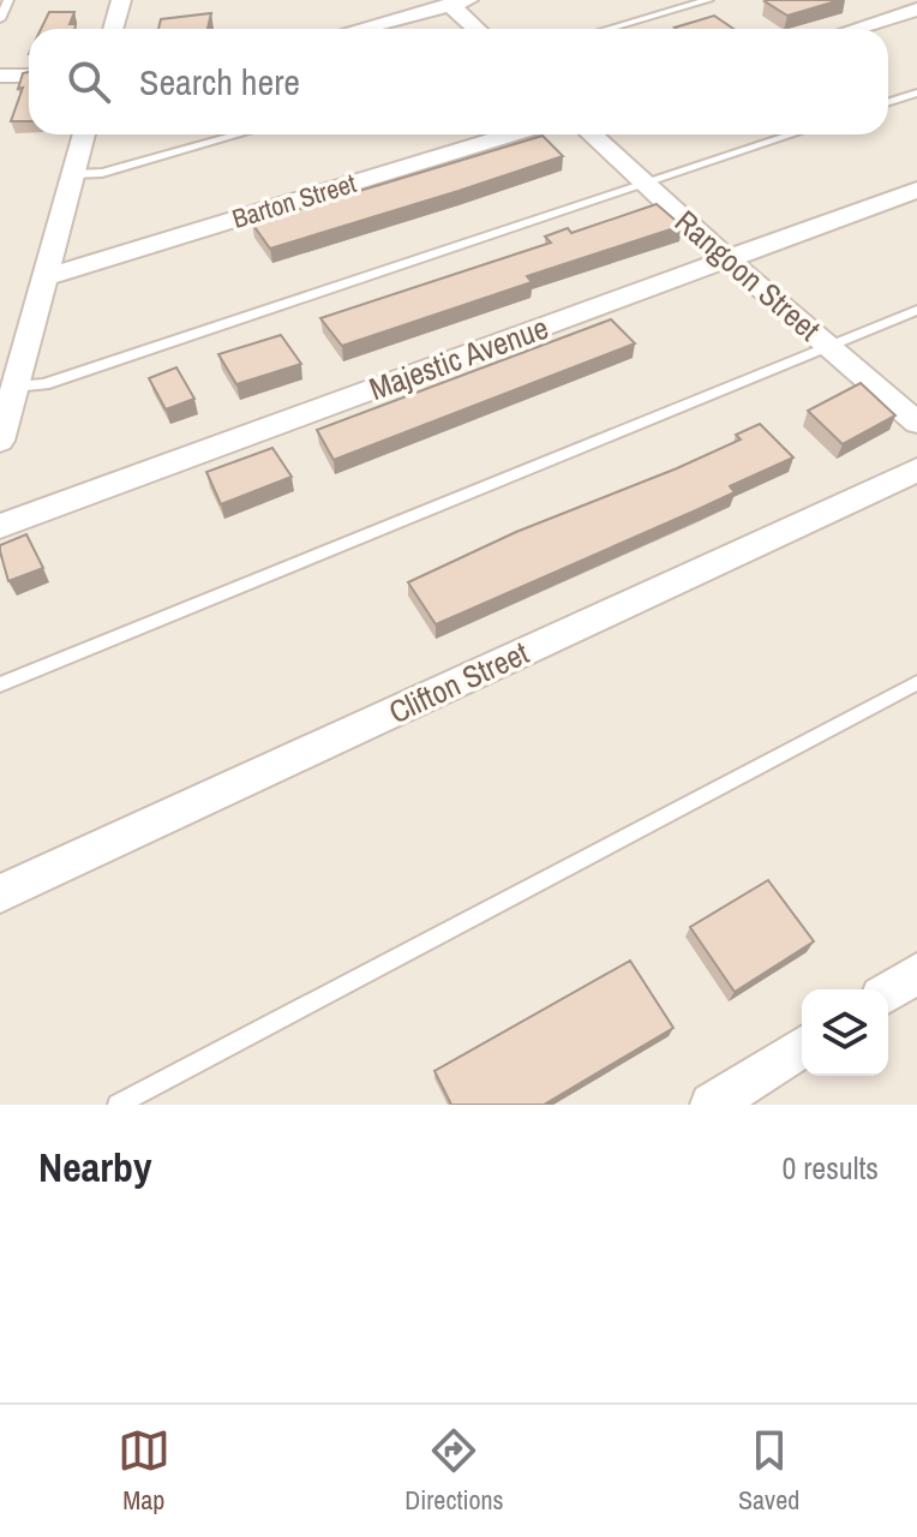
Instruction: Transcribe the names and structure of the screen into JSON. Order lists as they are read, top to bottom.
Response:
{
  "streets": {
    "street": [
      "Barton Street",
      "Rangoon Street",
      "Majestic Avenue",
      "Clifton Street"
    ]
  },
  "crossings": [
    ["Rangoon Street", "Majestic Avenue"]
  ],
  "page": {
    "search": "Search here",
    "heading": ["Nearby", "0 results"],
    "nav": ["Map", "Directions", "Saved"]
  }
}
